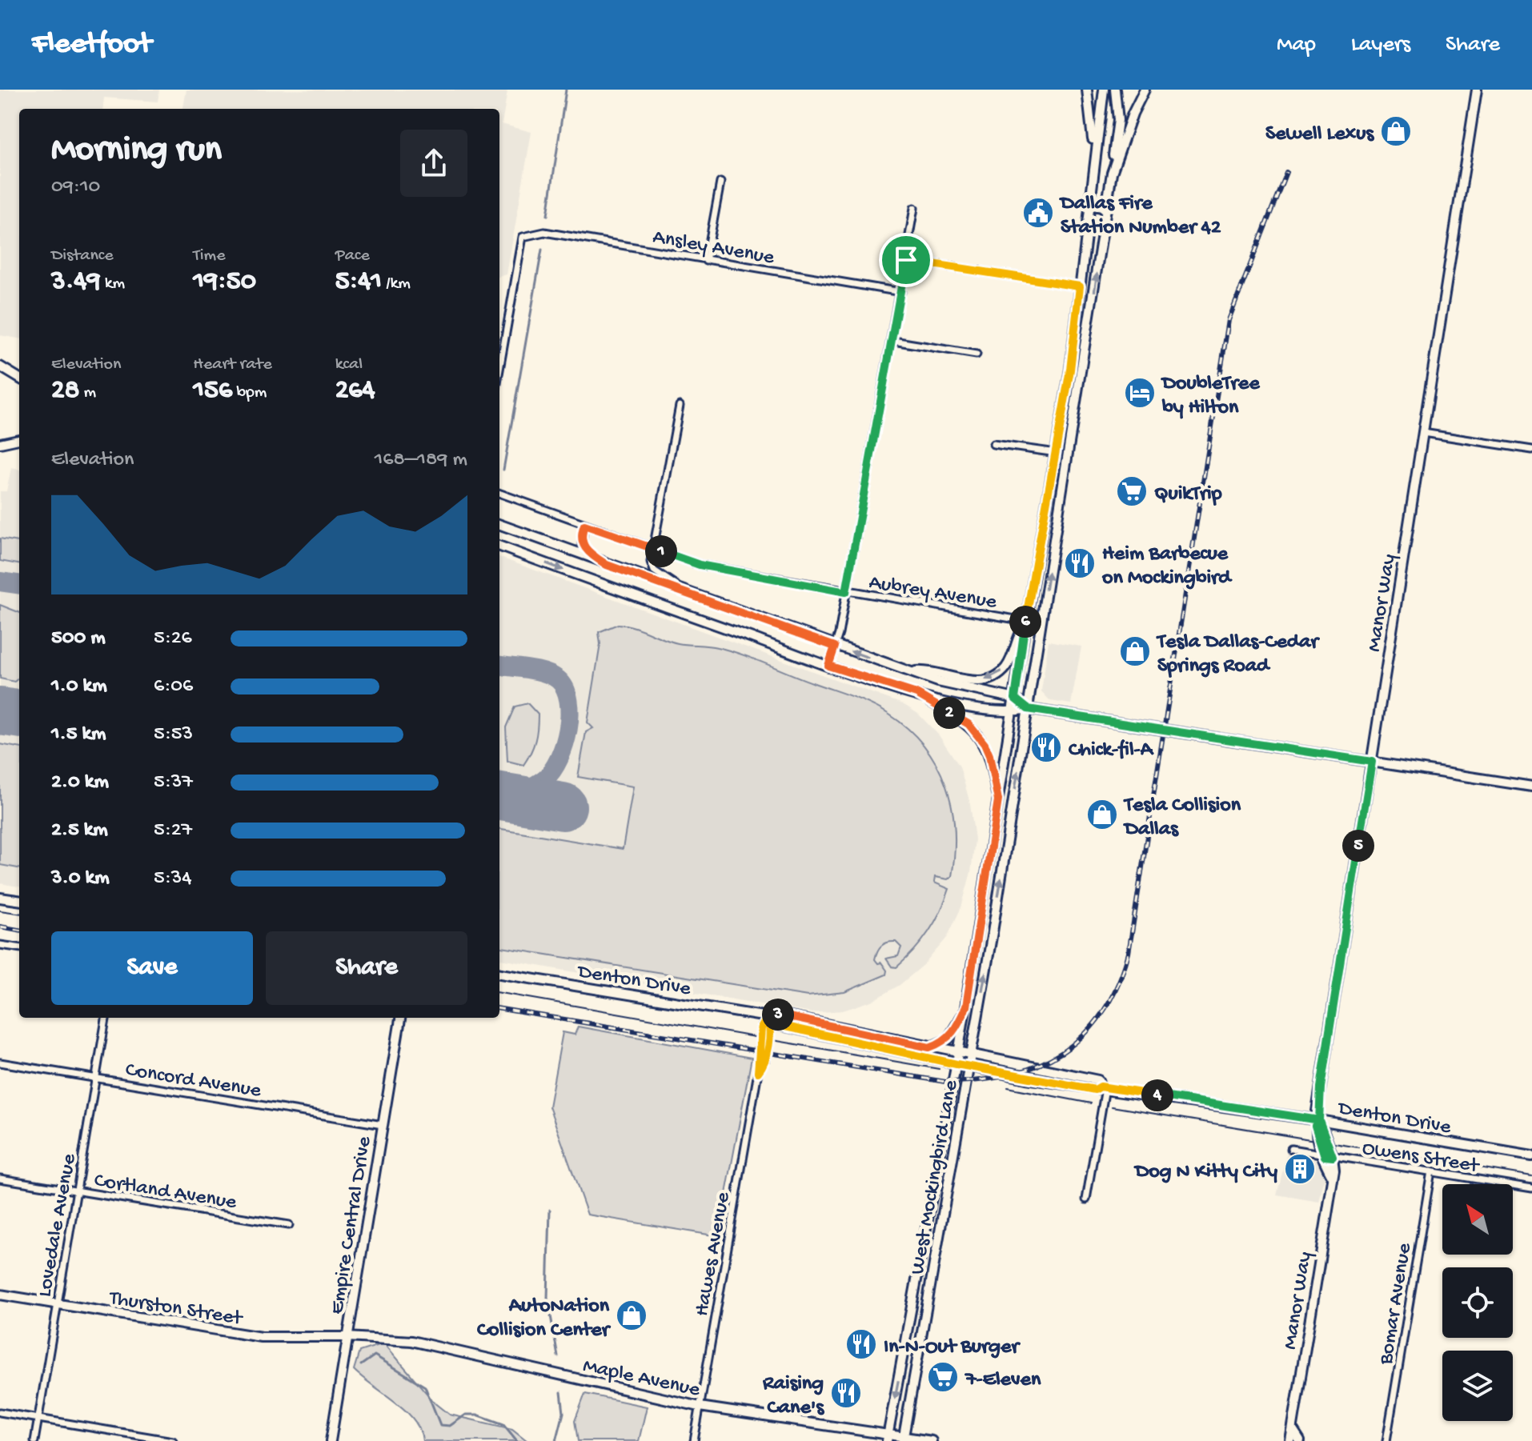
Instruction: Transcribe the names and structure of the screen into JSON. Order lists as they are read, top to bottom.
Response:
{
  "streets": {
    "main road": [
      "Manor Way",
      "Denton Drive",
      "West Mockingbird Lane",
      "Empire Central Drive",
      "Thurston Street",
      "Maple Avenue"
    ],
    "street": [
      "Ansley Avenue",
      "Aubrey Avenue",
      "Concord Avenue",
      "Owens Street",
      "Cortland Avenue",
      "Lovedale Avenue",
      "Hawes Avenue",
      "Bomar Avenue"
    ]
  },
  "crossings": [
    ["Aubrey Avenue", "West Mockingbird Lane"],
    ["Manor Way", "Denton Drive"],
    ["Manor Way", "Owens Street"],
    ["Denton Drive", "West Mockingbird Lane"],
    ["Denton Drive", "Hawes Avenue"],
    ["Concord Avenue", "Lovedale Avenue"],
    ["Concord Avenue", "Empire Central Drive"],
    ["Owens Street", "Bomar Avenue"],
    ["West Mockingbird Lane", "Maple Avenue"],
    ["Cortland Avenue", "Lovedale Avenue"],
    ["Lovedale Avenue", "Thurston Street"],
    ["Empire Central Drive", "Thurston Street"],
    ["Empire Central Drive", "Maple Avenue"],
    ["Hawes Avenue", "Maple Avenue"],
    ["Thurston Street", "Maple Avenue"]
  ],
  "places": {
    "shop": [
      "Sewell Lexus",
      "Tesla Dallas-Cedar Springs Road",
      "Tesla Collision Dallas",
      "AutoNation Collision Center"
    ],
    "public building": ["Dallas Fire Station Number 42"],
    "hotel": ["DoubleTree by Hilton"],
    "supermarket": ["QuikTrip", "7-Eleven"],
    "restaurant": [
      "Heim Barbecue on Mockingbird",
      "Chick-fil-A",
      "In-N-Out Burger",
      "Raising Cane's"
    ],
    "building": ["Dog N Kitty City"]
  },
  "north": "top left",
  "page": {
    "header": "Fleetfoot",
    "nav": ["Map", "Layers", "Share"],
    "heading": ["Morning run", "09:10"],
    "stats": [
      ["Distance", "3.49 km"],
      ["Time", "19:50"],
      ["Pace", "5:41 /km"],
      ["Elevation", "28 m"],
      ["Heart rate", "156 bpm"],
      ["kcal", "264"]
    ],
    "chart": ["Elevation", "168–189 m"],
    "pins": [
      "1",
      "6",
      "2",
      "5",
      "3",
      "4"
    ],
    "list": [
      {
        "name": "500 m",
        "note": "5:26"
      },
      {
        "name": "1.0 km",
        "note": "6:06"
      },
      {
        "name": "1.5 km",
        "note": "5:53"
      },
      {
        "name": "2.0 km",
        "note": "5:37"
      },
      {
        "name": "2.5 km",
        "note": "5:27"
      },
      {
        "name": "3.0 km",
        "note": "5:34"
      }
    ],
    "buttons": ["Save", "Share"]
  }
}
